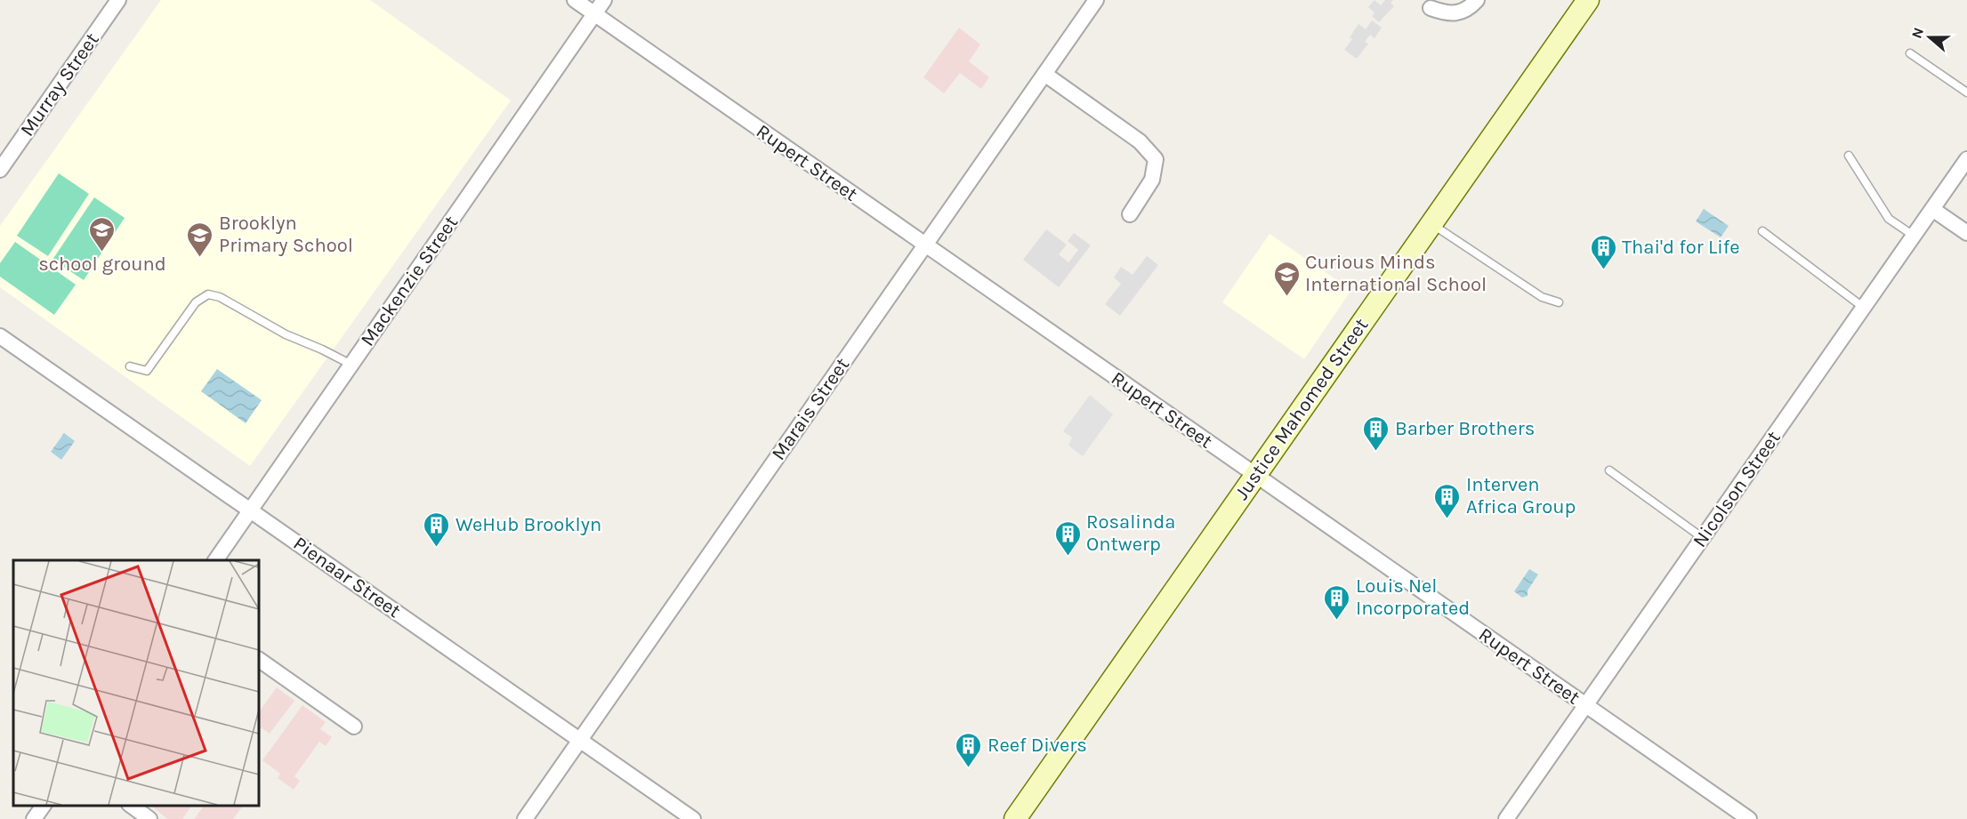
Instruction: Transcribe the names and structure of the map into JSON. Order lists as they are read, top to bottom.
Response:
{
  "streets": {
    "main road": ["Justice Mahomed Street"],
    "street": [
      "Murray Street",
      "Rupert Street",
      "Mackenzie Street",
      "Marais Street",
      "Nicolson Street",
      "Pienaar Street"
    ]
  },
  "crossings": [
    ["Rupert Street", "Mackenzie Street"],
    ["Rupert Street", "Marais Street"],
    ["Rupert Street", "Justice Mahomed Street"],
    ["Rupert Street", "Nicolson Street"],
    ["Mackenzie Street", "Pienaar Street"],
    ["Marais Street", "Pienaar Street"]
  ],
  "places": {
    "school or university": ["school ground", "Brooklyn Primary School", "Curious Minds International School"],
    "building": [
      "Thai'd for Life",
      "Barber Brothers",
      "Interven Africa Group",
      "WeHub Brooklyn",
      "Rosalinda Ontwerp",
      "Louis Nel Incorporated",
      "Reef Divers"
    ]
  },
  "north": "left"
}
